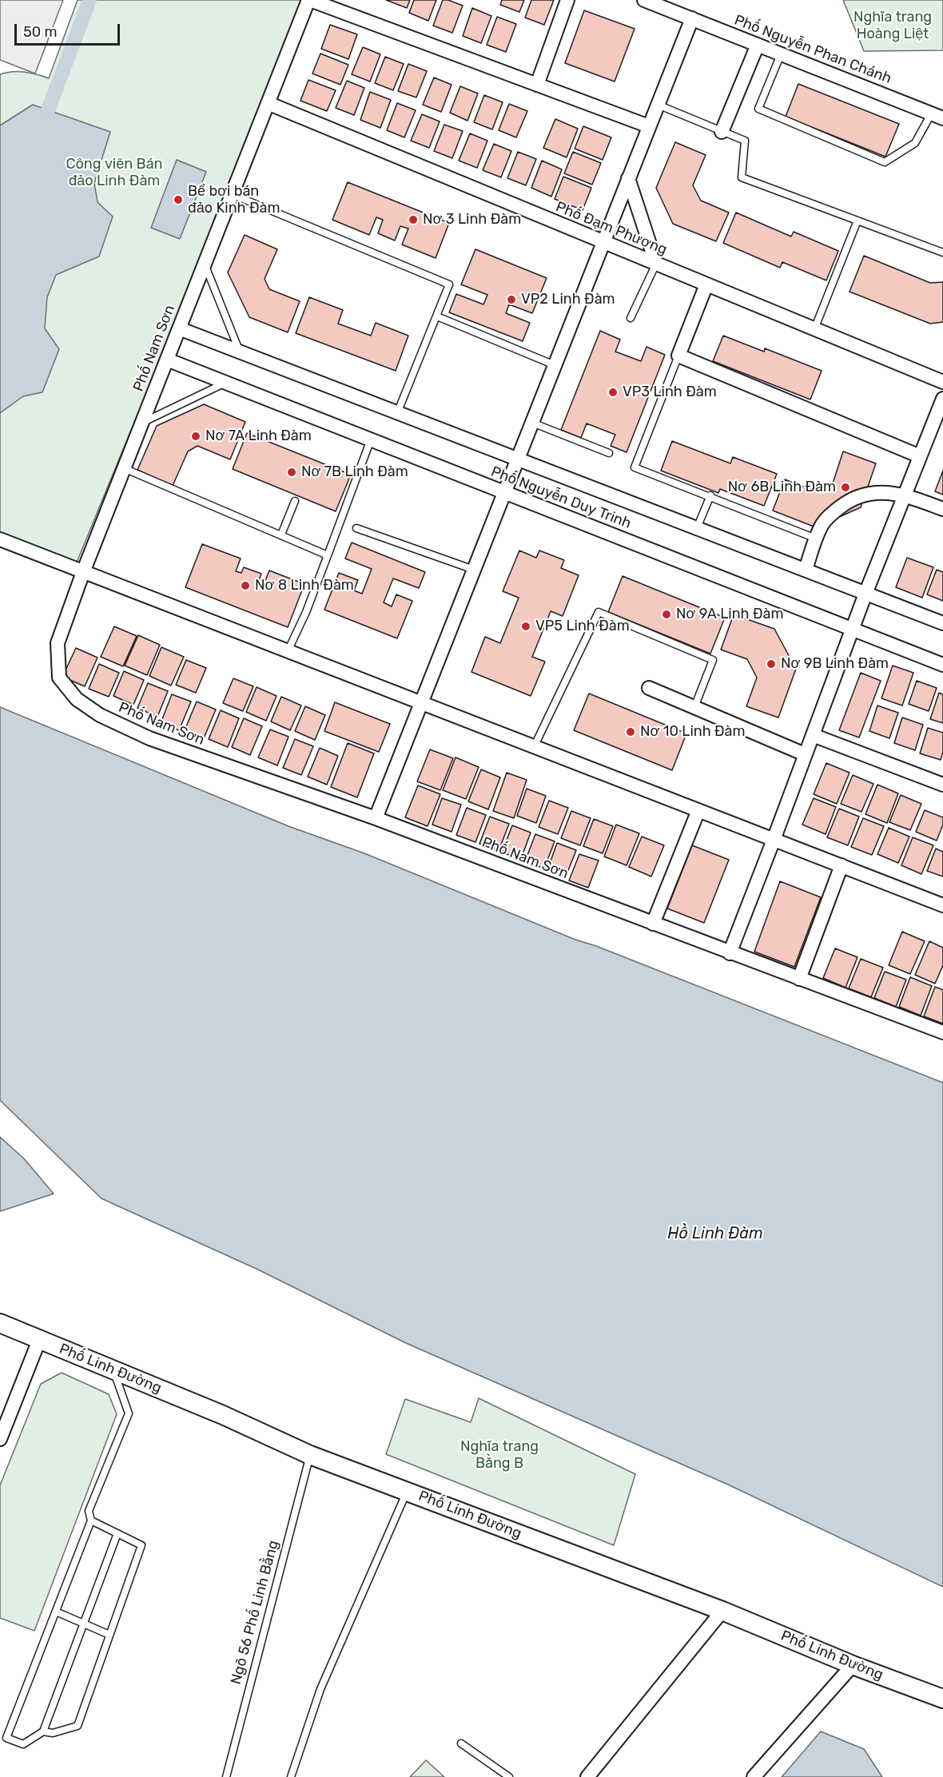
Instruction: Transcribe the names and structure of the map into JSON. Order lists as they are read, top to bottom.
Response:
{
  "streets": {
    "street": [
      "Phố Nguyễn Phan Chánh",
      "Phố Đạm Phương",
      "Phố Nam Sơn",
      "Phố Nguyễn Duy Trinh",
      "Phố Linh Đường"
    ],
    "lane": ["Ngõ 56 Phố Linh Bằng"]
  },
  "crossings": [
    ["Phố Đạm Phương", "Phố Nam Sơn"],
    ["Phố Nam Sơn", "Phố Nguyễn Duy Trinh"],
    ["Phố Linh Đường", "Ngõ 56 Phố Linh Bằng"]
  ],
  "water": ["Hồ Linh Đàm"],
  "parks": ["Nghĩa trang Hoàng Liệt", "Công viên Bán đảo Linh Đàm", "Nghĩa trang Bằng B"],
  "places": [
    "Bể bơi bán đảo Kinh Đàm",
    "Nơ 3 Linh Đàm",
    "VP2 Linh Đàm",
    "VP3 Linh Đàm",
    "Nơ 7A Linh Đàm",
    "Nơ 7B Linh Đàm",
    "Nơ 6B Linh Đàm",
    "Nơ 8 Linh Đàm",
    "Nơ 9A Linh Đàm",
    "VP5 Linh Đàm",
    "Nơ 9B Linh Đàm",
    "Nơ 10 Linh Đàm"
  ],
  "scale_bar": "50 m"
}
